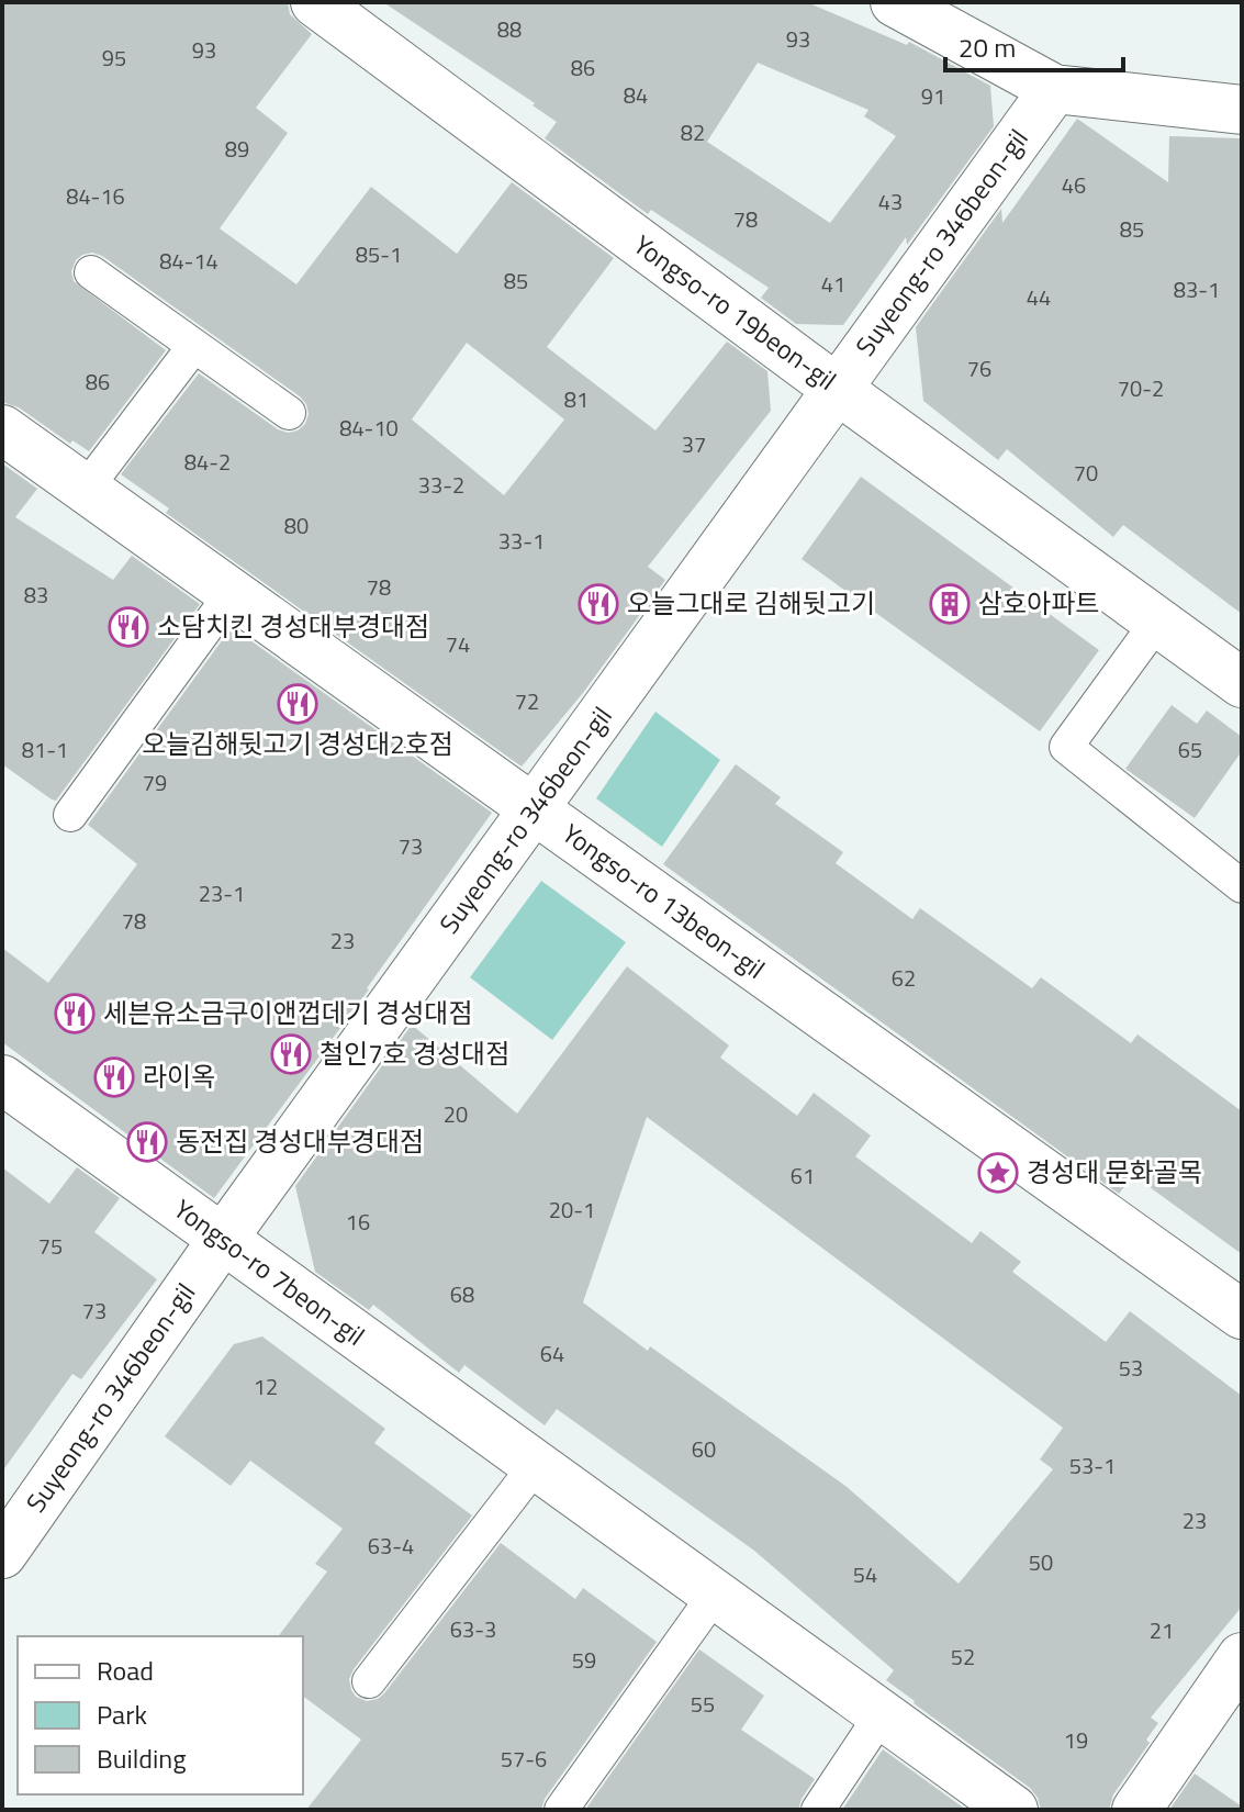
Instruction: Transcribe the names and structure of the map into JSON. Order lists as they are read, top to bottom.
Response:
{
  "streets": {
    "street": [
      "Suyeong-ro 346beon-gil",
      "Yongso-ro 19beon-gil",
      "Yongso-ro 13beon-gil",
      "Yongso-ro 7beon-gil"
    ]
  },
  "crossings": [
    ["Suyeong-ro 346beon-gil", "Yongso-ro 19beon-gil"],
    ["Suyeong-ro 346beon-gil", "Yongso-ro 13beon-gil"],
    ["Suyeong-ro 346beon-gil", "Yongso-ro 7beon-gil"]
  ],
  "places": {
    "restaurant": [
      "오늘그대로 김해뒷고기",
      "소담치킨 경성대부경대점",
      "오늘김해뒷고기 경성대2호점",
      "세븐유소금구이앤껍데기 경성대점",
      "철인7호 경성대점",
      "라이옥",
      "동전집 경성대부경대점"
    ],
    "building": ["삼호아파트"],
    "place": ["경성대 문화골목"]
  },
  "house_numbers": [
    "88",
    "93",
    "93",
    "95",
    "86",
    "84",
    "91",
    "82",
    "89",
    "46",
    "84-16",
    "43",
    "78",
    "85",
    "85-1",
    "84-14",
    "85",
    "41",
    "83-1",
    "44",
    "76",
    "86",
    "70-2",
    "81",
    "84-10",
    "37",
    "84-2",
    "70",
    "33-2",
    "80",
    "33-1",
    "78",
    "83",
    "74",
    "72",
    "81-1",
    "65",
    "79",
    "73",
    "23-1",
    "78",
    "23",
    "62",
    "20",
    "61",
    "20-1",
    "16",
    "75",
    "68",
    "73",
    "64",
    "53",
    "12",
    "60",
    "53-1",
    "23",
    "63-4",
    "50",
    "54",
    "63-3",
    "21",
    "52",
    "59",
    "55",
    "19",
    "57-6"
  ],
  "legend": ["Road", "Park", "Building"],
  "scale_bar": "20 m"
}
